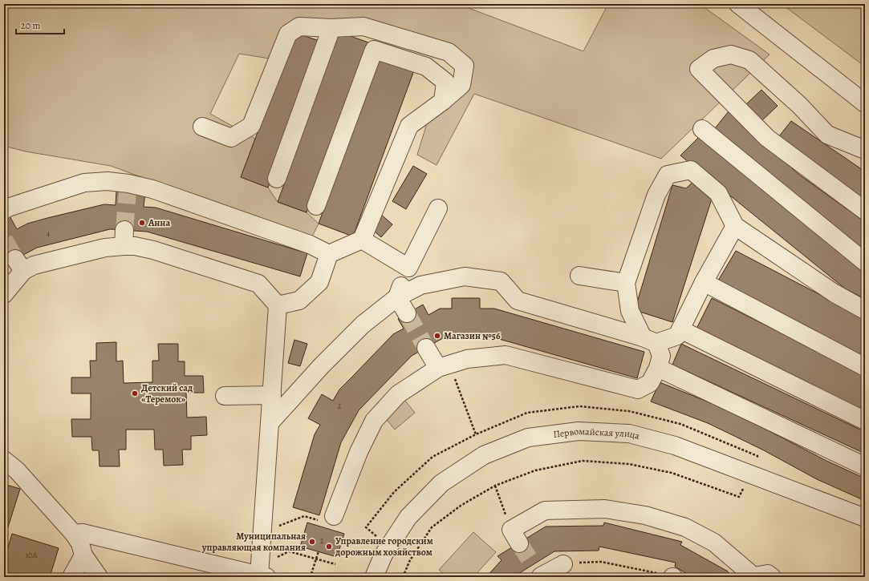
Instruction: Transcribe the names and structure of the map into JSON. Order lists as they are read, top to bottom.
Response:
{
  "streets": {
    "street": ["Первомайская улица"]
  },
  "places": [
    "Анна",
    "Магазин №56",
    "Детский сад «Теремок»",
    "Муниципальная управляющая компания",
    "Управление городским дорожным хозяйством"
  ],
  "house_numbers": [
    "4",
    "2",
    "2",
    "10А"
  ],
  "scale_bar": "20 m"
}
